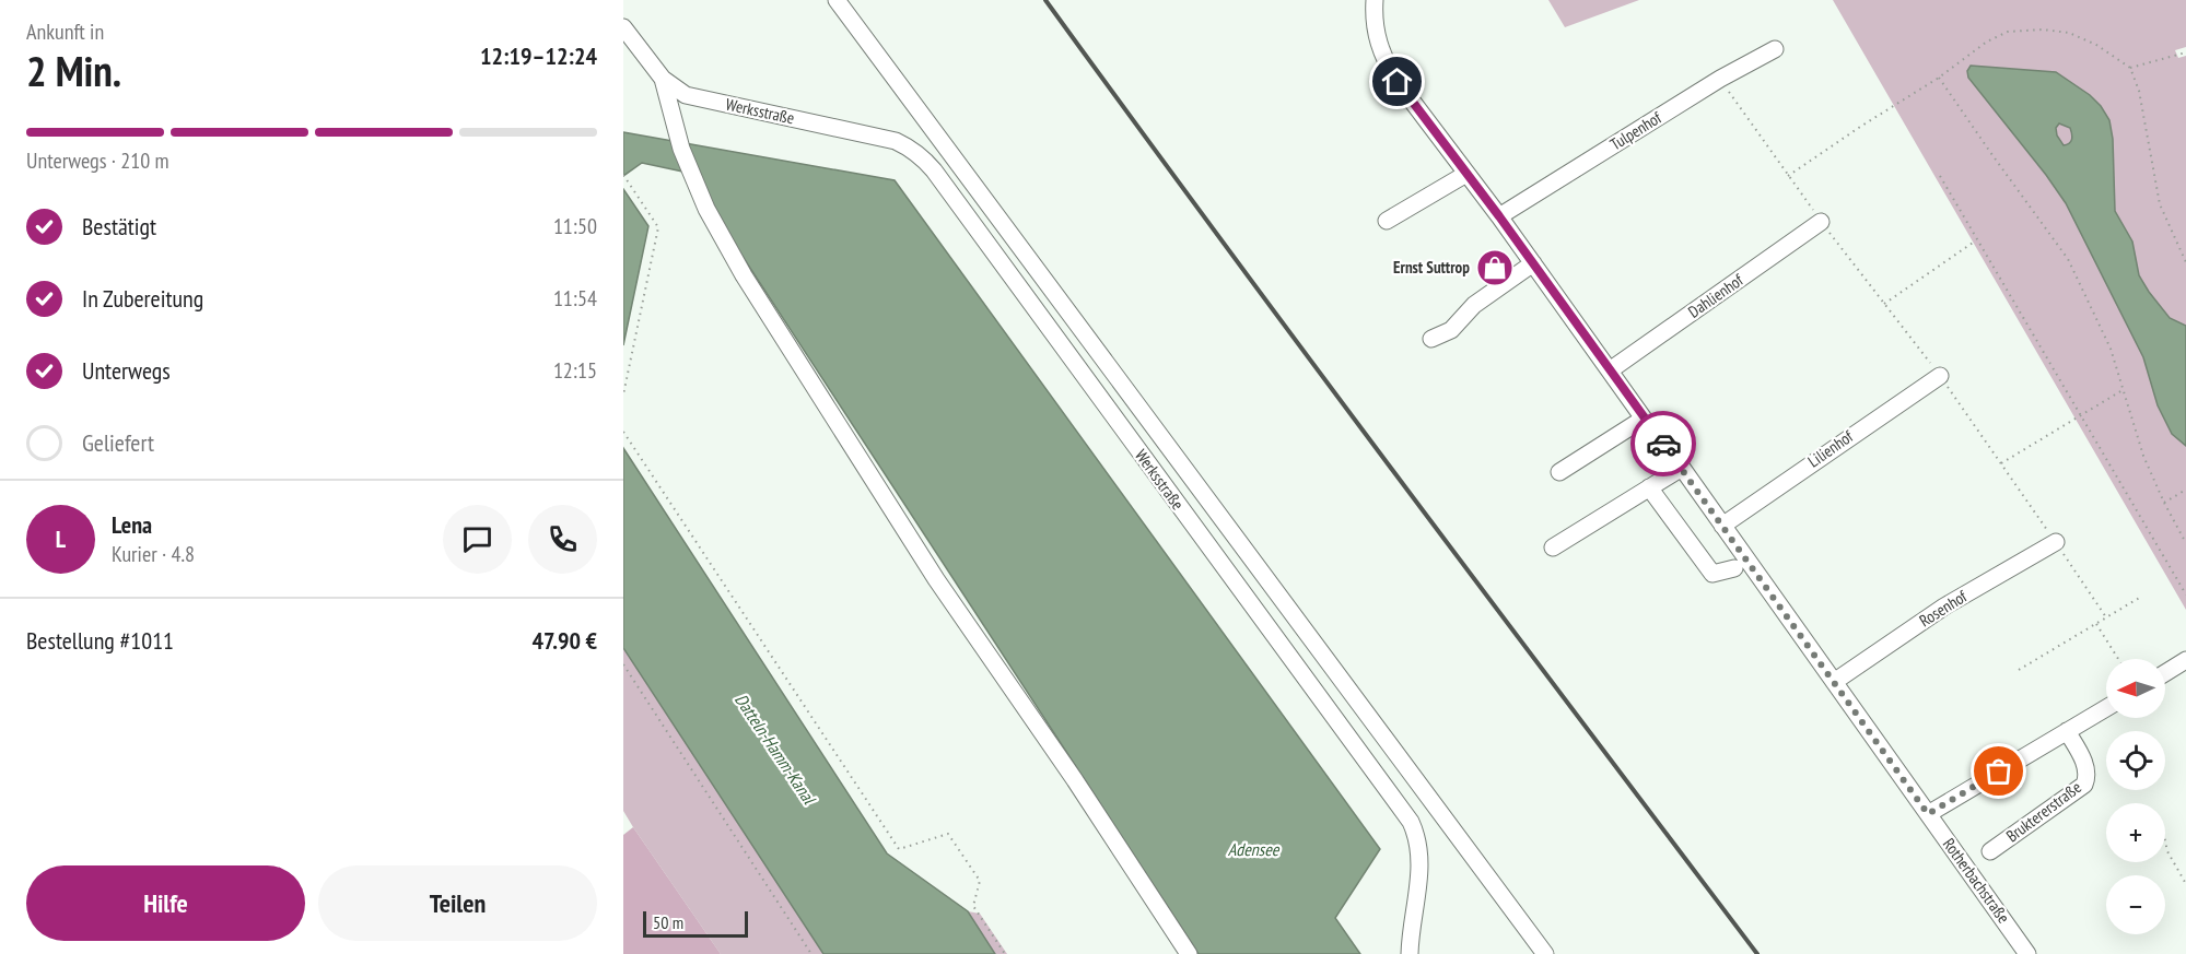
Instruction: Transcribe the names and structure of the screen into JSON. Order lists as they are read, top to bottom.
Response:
{
  "streets": {
    "street": [
      "Werksstraße",
      "Tulpenhof",
      "Dahlienhof",
      "Lilienhof",
      "Rosenhof",
      "Bruktererstraße",
      "Rotherbachstraße"
    ]
  },
  "crossings": [
    ["Tulpenhof", "Rotherbachstraße"],
    ["Dahlienhof", "Rotherbachstraße"],
    ["Lilienhof", "Rotherbachstraße"],
    ["Rosenhof", "Rotherbachstraße"]
  ],
  "water": ["Datteln-Hamm-Kanal", "Adensee"],
  "places": {
    "shop": ["Ernst Suttrop"]
  },
  "scale_bar": "50 m",
  "north": "left",
  "page": {
    "heading": ["2 Min.", "Ankunft in", "12:19–12:24"],
    "panel": [
      "Lena",
      "Kurier · 4.8",
      "Bestellung #1011",
      "47.90 €"
    ],
    "bar": "Unterwegs · 210 m",
    "list": [
      ["Bestätigt", "11:50"],
      ["In Zubereitung", "11:54"],
      ["Unterwegs", "12:15"],
      "Geliefert"
    ],
    "round": "L",
    "map_buttons": ["+", "−"],
    "buttons": ["Hilfe", "Teilen"],
    "scale": "50 m"
  }
}
